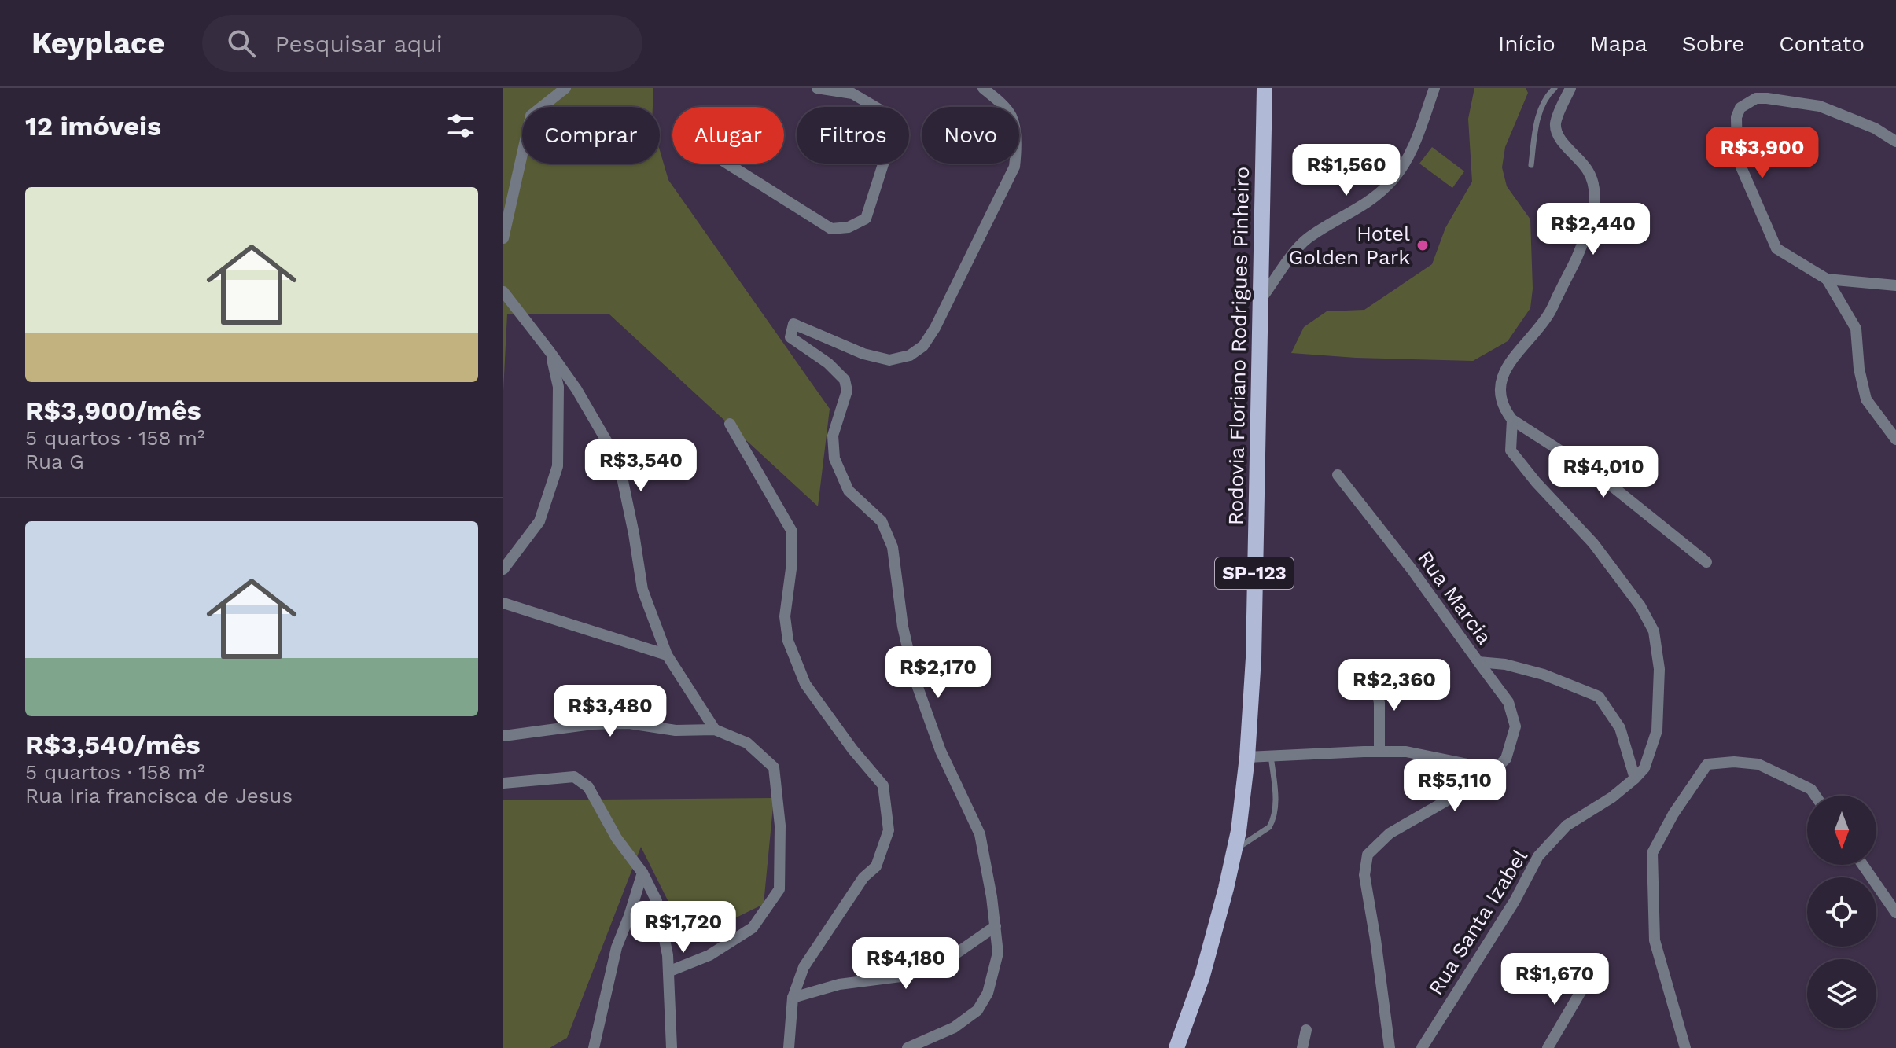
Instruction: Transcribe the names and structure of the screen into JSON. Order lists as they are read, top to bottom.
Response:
{
  "streets": {
    "main road": ["Rodovia Floriano Rodrigues Pinheiro", "SP-123"],
    "street": ["Rua Marcia", "Rua Santa Izabel"]
  },
  "crossings": [
    ["Rua Marcia", "Rua Santa Izabel"]
  ],
  "places": ["Hotel Golden Park"],
  "north": "bottom",
  "page": {
    "header": "Keyplace",
    "search": "Pesquisar aqui",
    "nav": [
      "Início",
      "Mapa",
      "Sobre",
      "Contato"
    ],
    "heading": "12 imóveis",
    "chip": [
      "Comprar",
      "Alugar",
      "Filtros",
      "Novo"
    ],
    "price": [
      "R$3,900",
      "R$1,560",
      "R$2,440",
      "R$3,540",
      "R$4,010",
      "R$2,170",
      "R$2,360",
      "R$3,480",
      "R$5,110",
      "R$1,720",
      "R$4,180",
      "R$1,670"
    ],
    "list": [
      {
        "name": "R$3,900/mês",
        "note": "5 quartos · 158 m² · Rua G"
      },
      {
        "name": "R$3,540/mês",
        "note": "5 quartos · 158 m² · Rua Iria francisca de Jesus"
      }
    ]
  }
}
